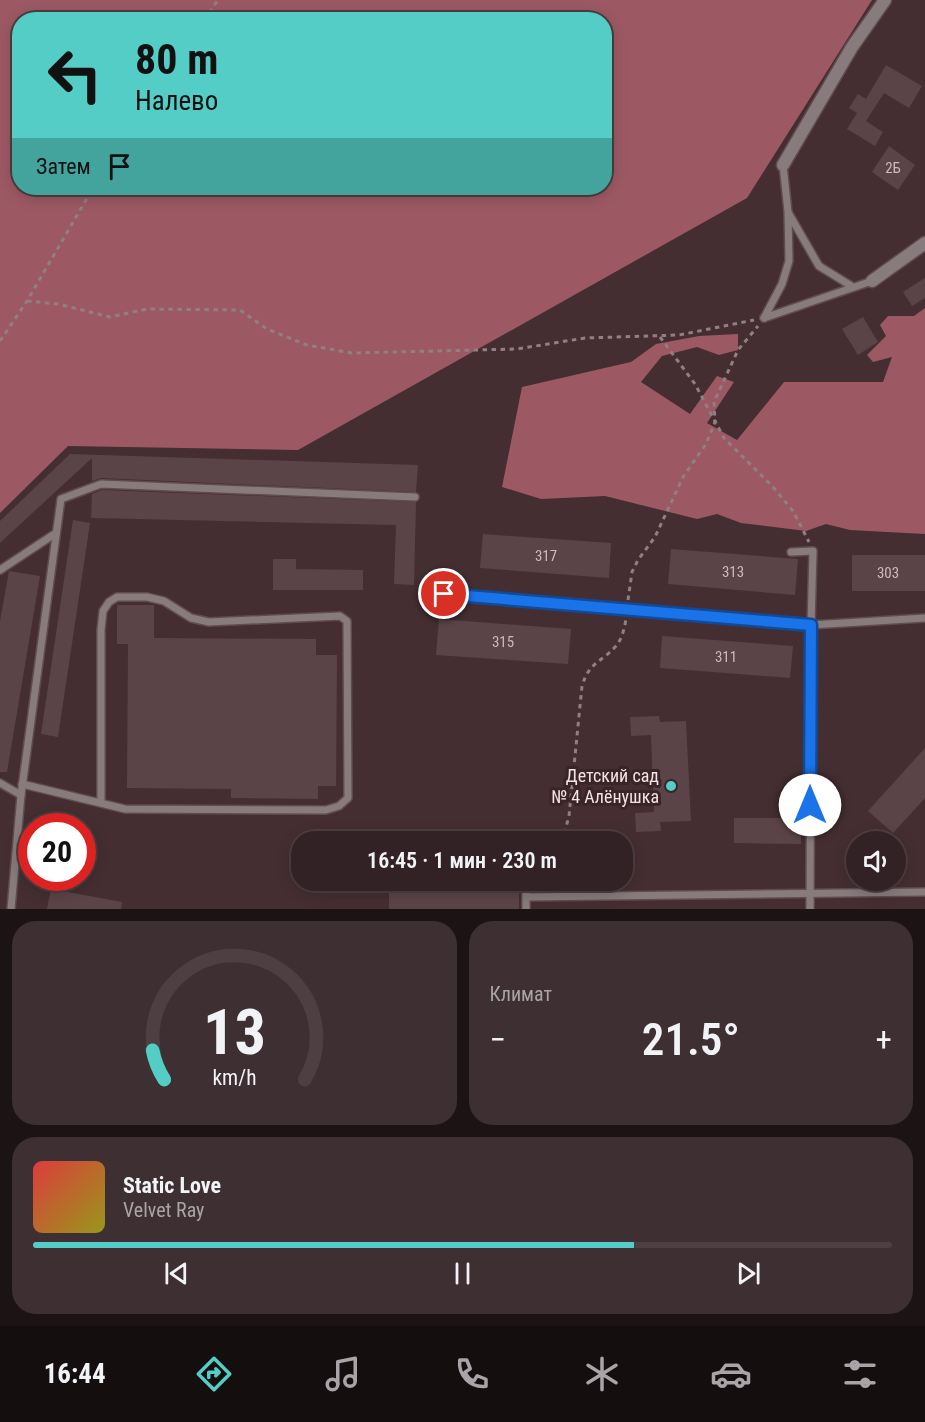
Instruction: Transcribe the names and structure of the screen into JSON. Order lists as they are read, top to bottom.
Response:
{
  "places": ["Детский сад № 4 Алёнушка"],
  "house_numbers": [
    "2Б",
    "317",
    "313",
    "303",
    "315",
    "311"
  ],
  "page": {
    "turn": ["80 m", "Налево"],
    "then": "Затем",
    "limit": "20",
    "trip": "16:45 · 1 мин · 230 m",
    "tile": "Климат",
    "heat": ["−", "21.5°", "+"],
    "song": ["Static Love", "Velvet Ray"],
    "tabs": "16:44",
    "gauge": ["13", "km/h"]
  }
}
